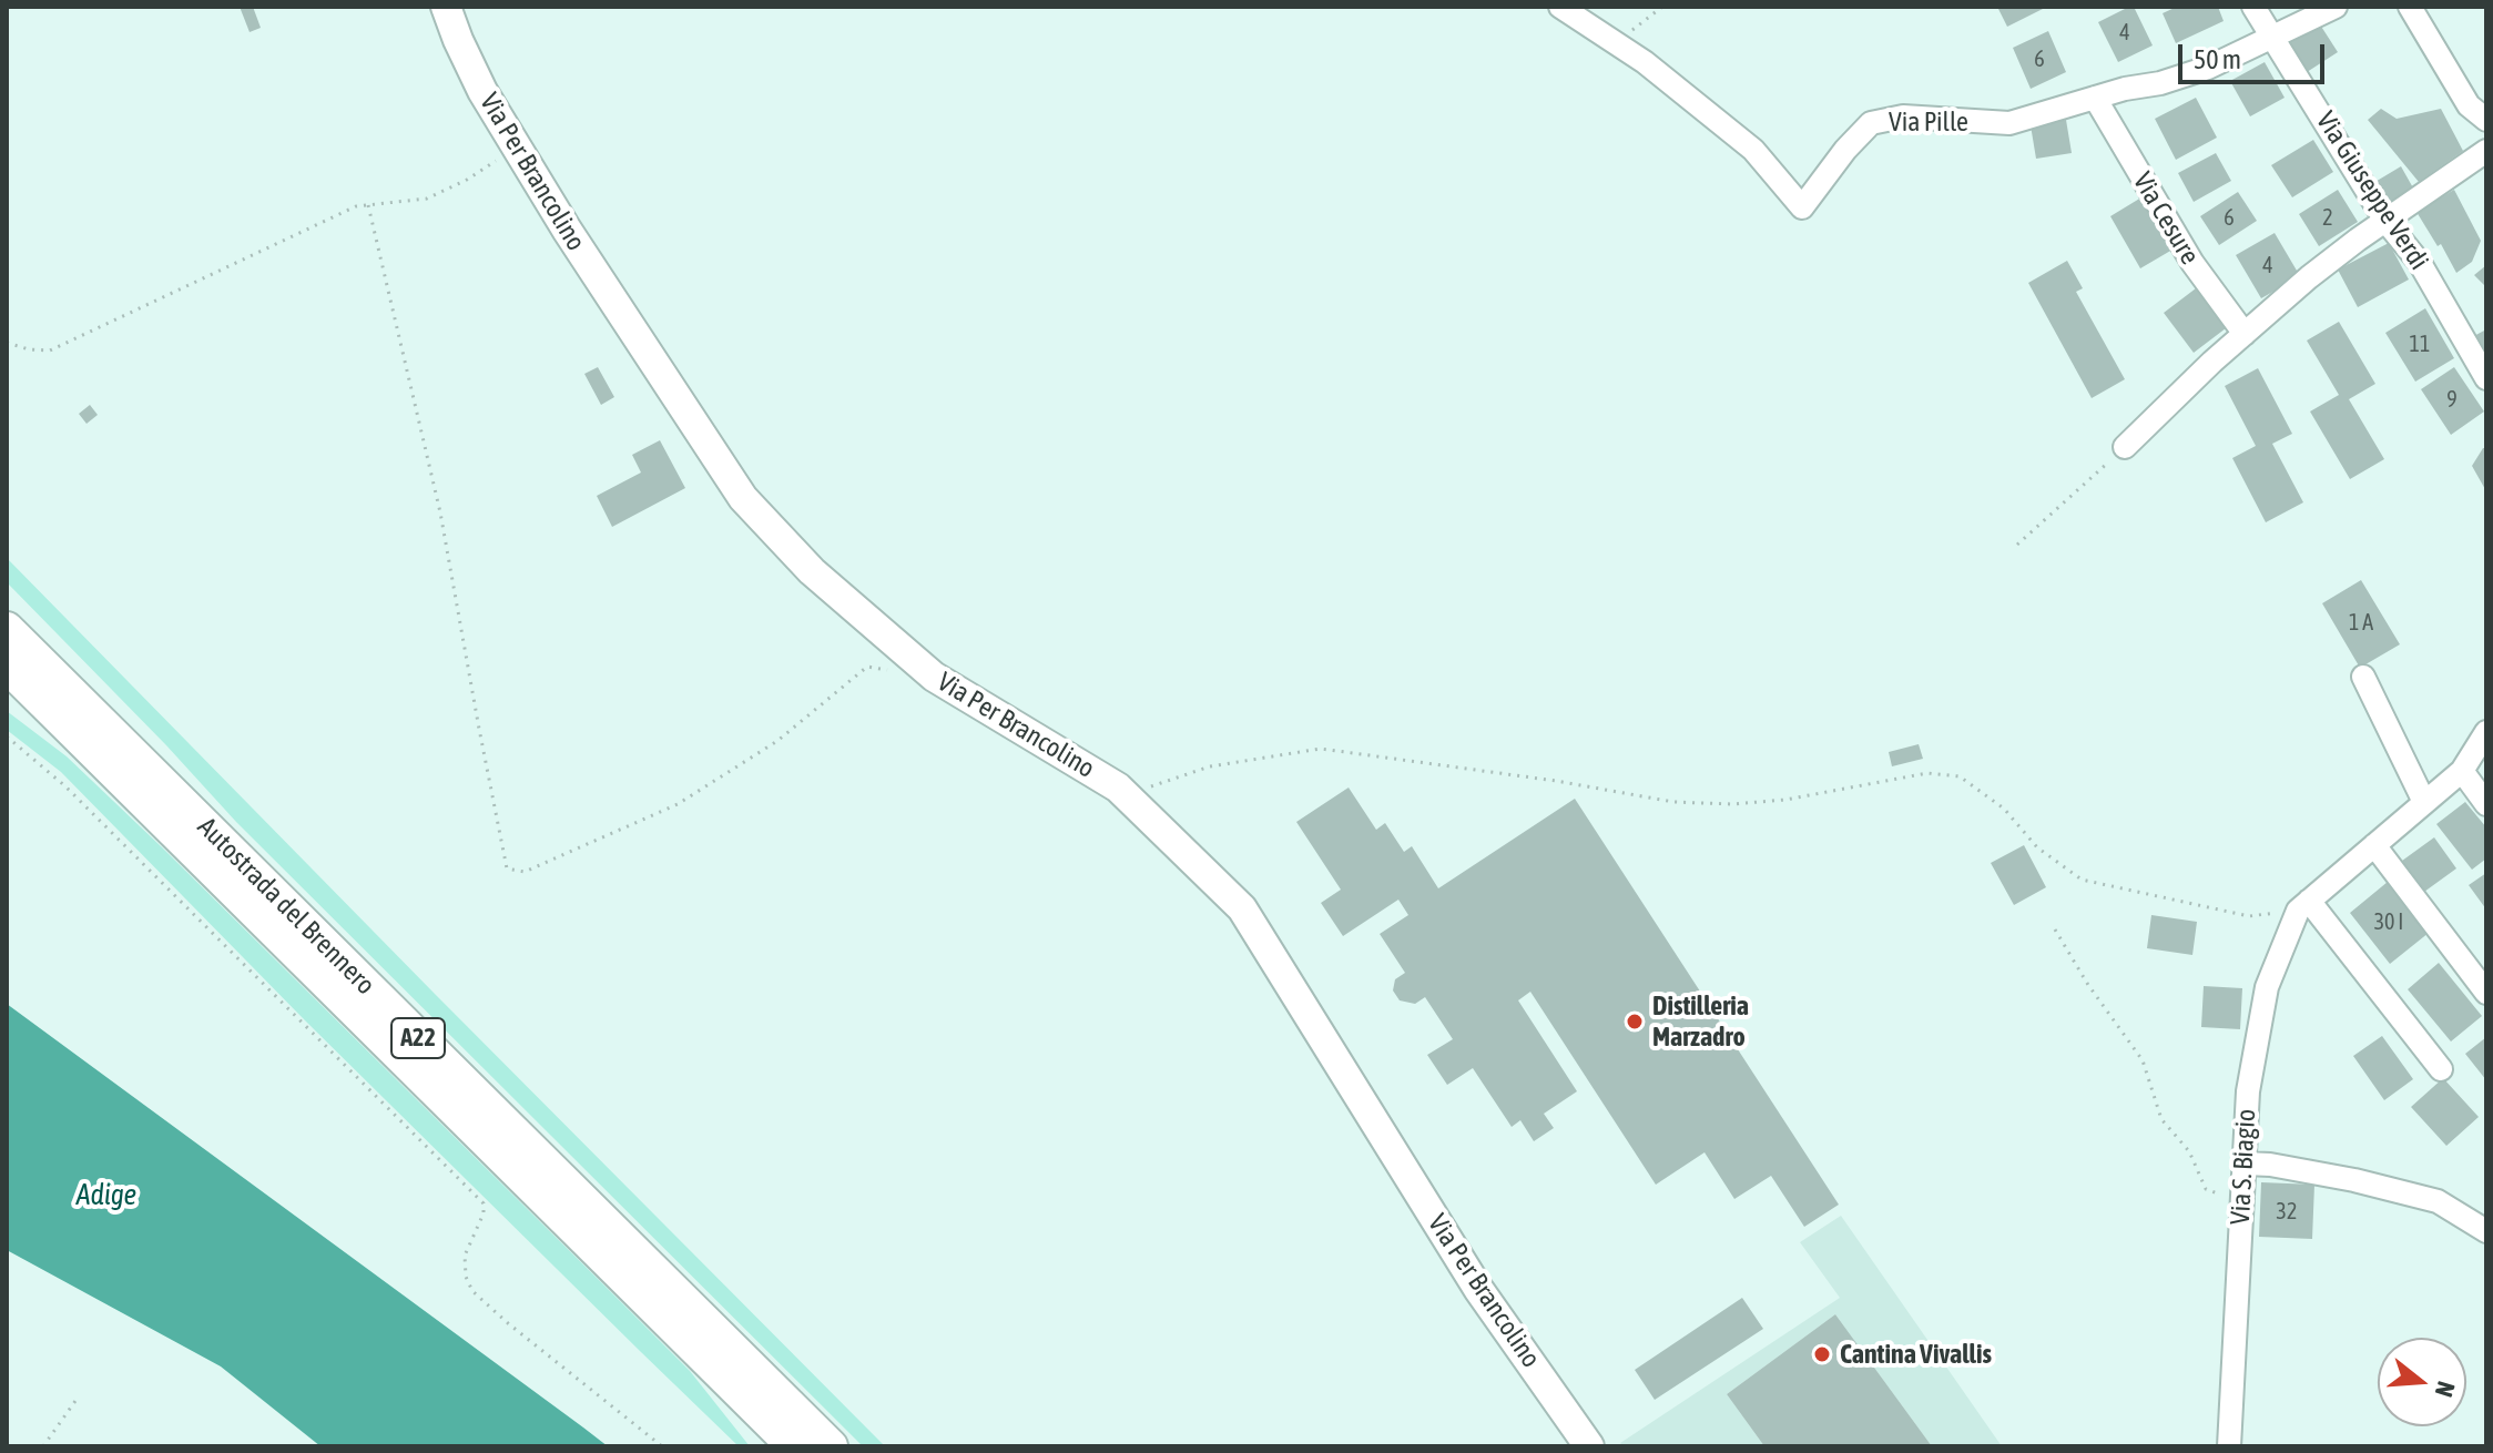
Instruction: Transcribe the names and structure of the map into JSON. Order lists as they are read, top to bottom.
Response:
{
  "streets": {
    "highway": ["Autostrada del Brennero", "A22"],
    "main road": ["Via Per Brancolino"],
    "street": [
      "Via Pille",
      "Via Giuseppe Verdi",
      "Via Cesure",
      "Via S. Biagio"
    ]
  },
  "crossings": [
    ["Via Pille", "Via Giuseppe Verdi"],
    ["Via Pille", "Via Cesure"]
  ],
  "water": ["Adige"],
  "places": ["Distilleria Marzadro", "Cantina Vivallis"],
  "house_numbers": [
    "4",
    "6",
    "6",
    "2",
    "4",
    "11",
    "9",
    "1 A",
    "30 I",
    "32"
  ],
  "scale_bar": "50 m",
  "north": "right"
}
